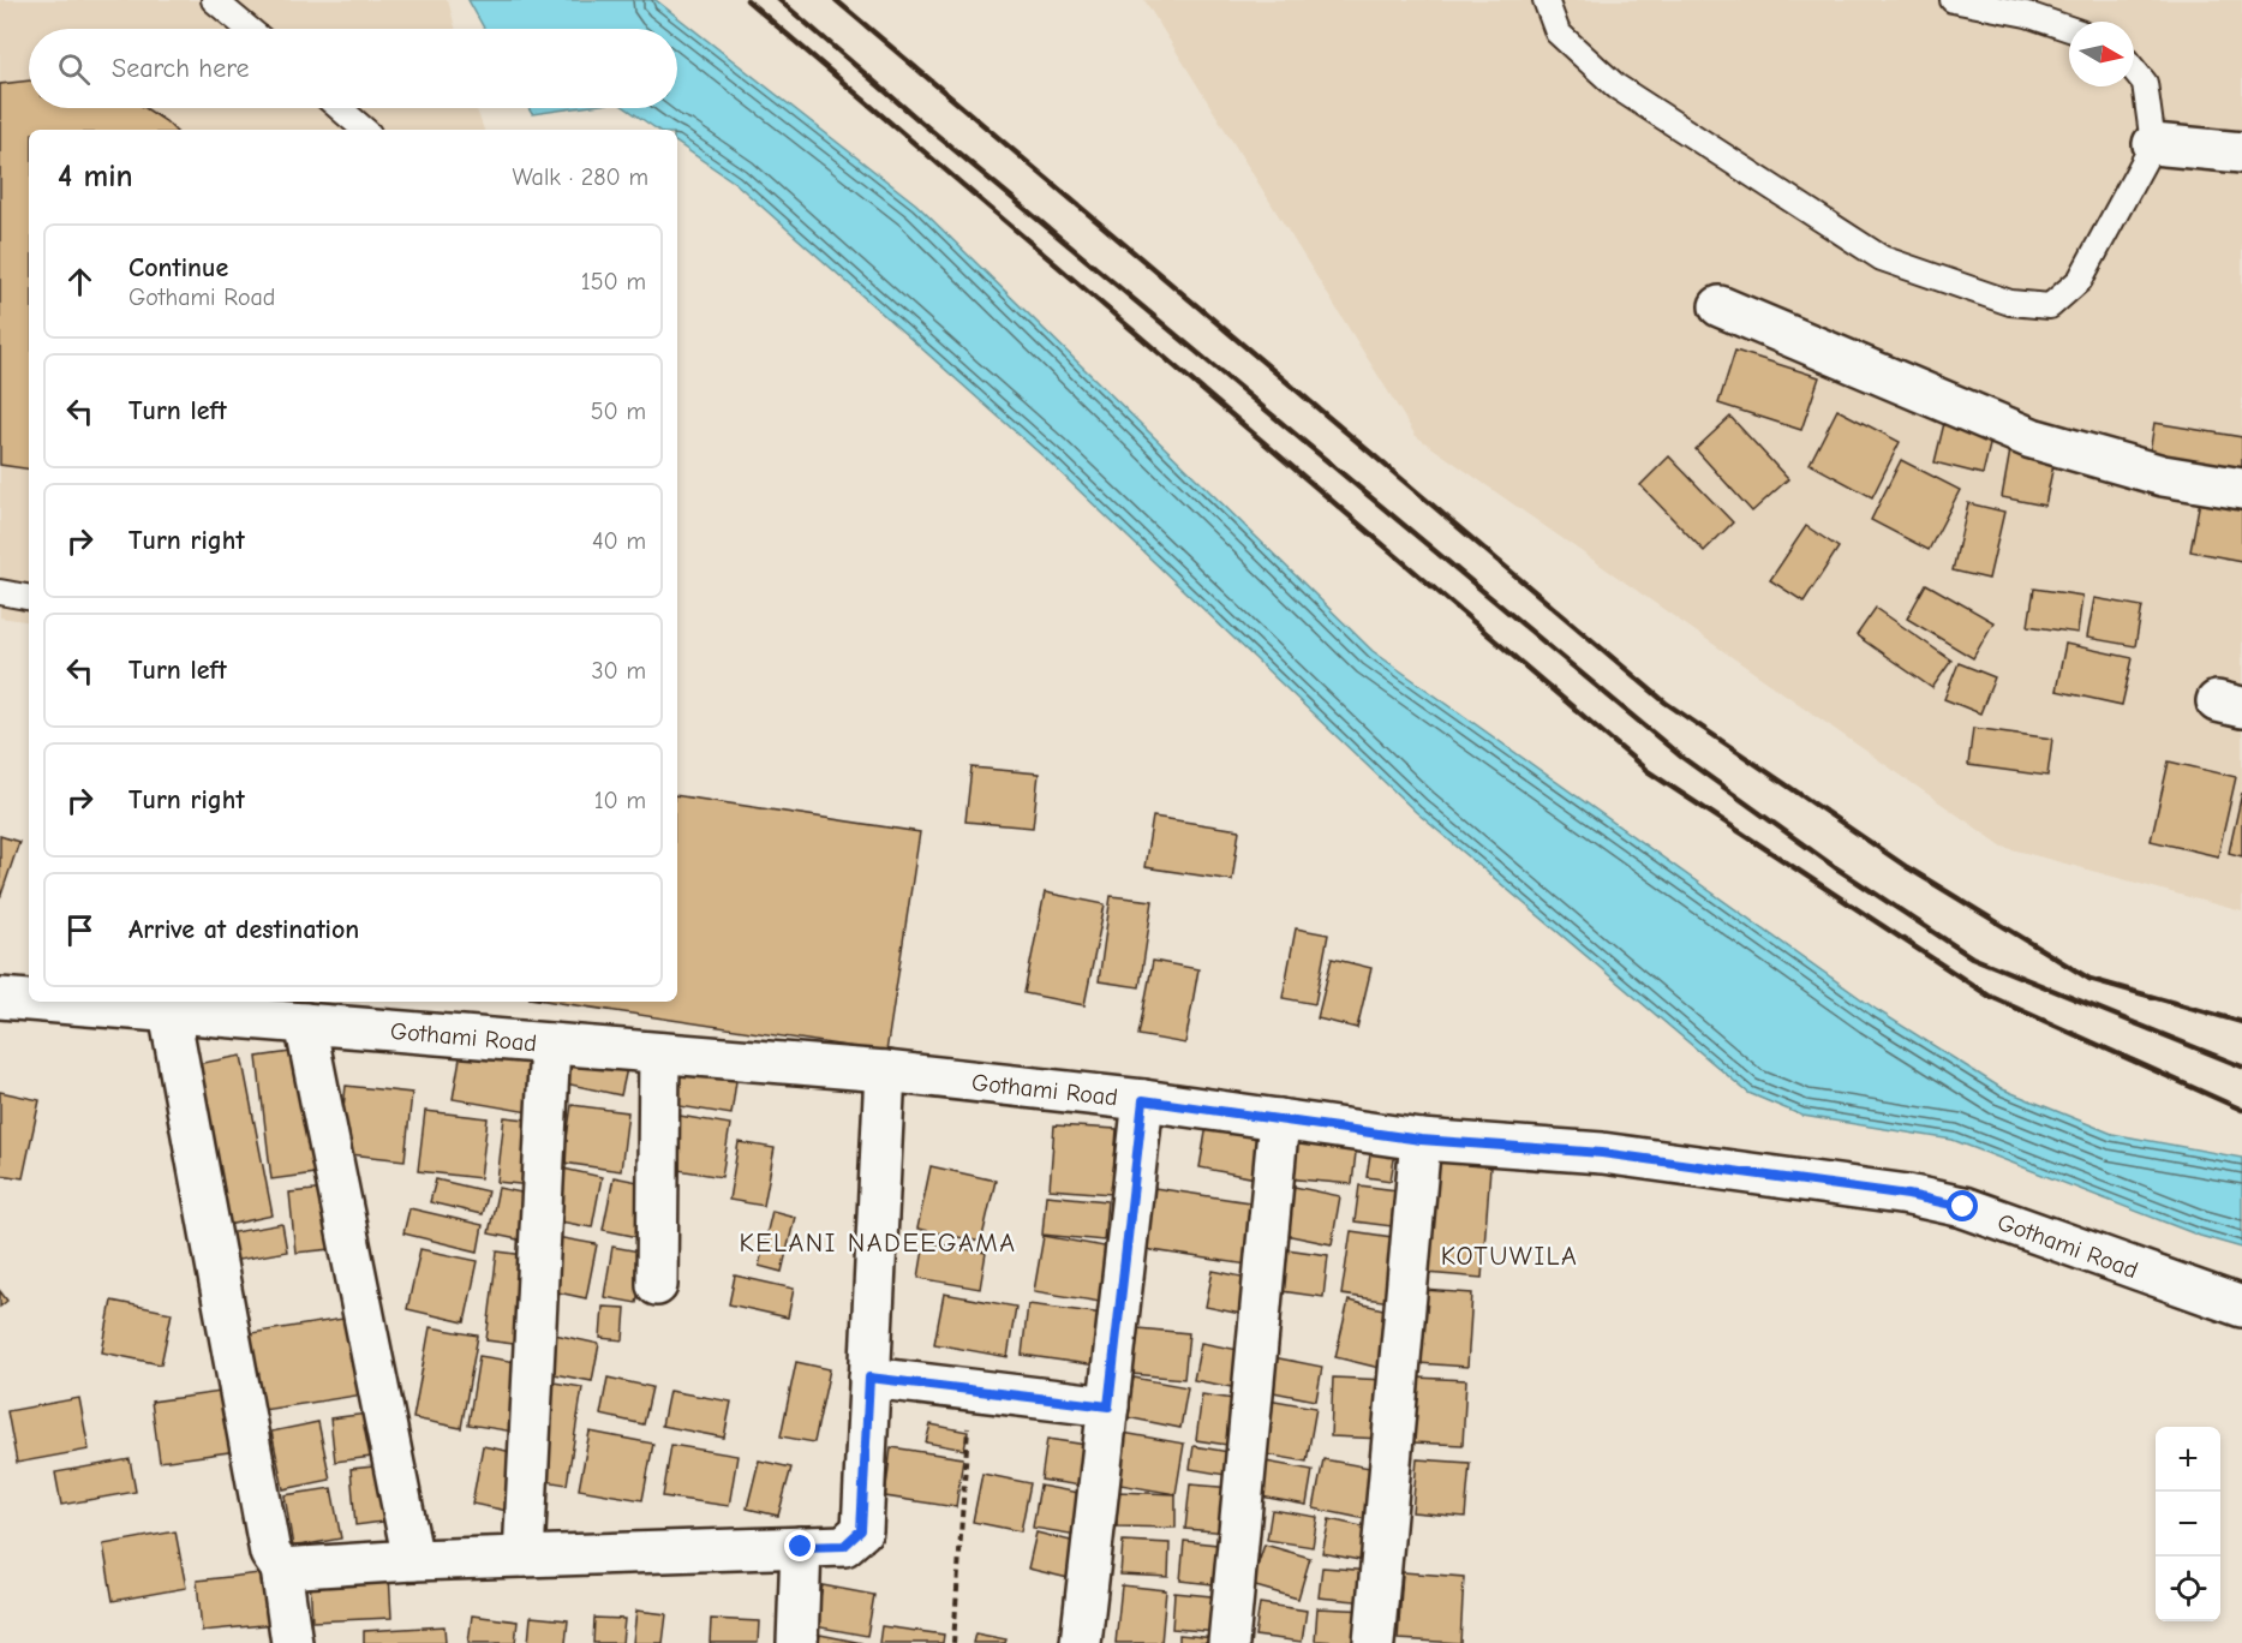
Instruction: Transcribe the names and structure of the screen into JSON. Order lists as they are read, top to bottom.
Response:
{
  "streets": {
    "street": ["Gothami Road"]
  },
  "districts": ["KELANI NADEEGAMA", "KOTUWILA"],
  "north": "right",
  "page": {
    "search": "Search here",
    "heading": ["4 min", "Walk · 280 m"],
    "list": [
      ["Continue", "Gothami Road", "150 m"],
      ["Turn left", "50 m"],
      ["Turn right", "40 m"],
      ["Turn left", "30 m"],
      ["Turn right", "10 m"],
      "Arrive at destination"
    ],
    "map_buttons": ["+", "−"]
  }
}
